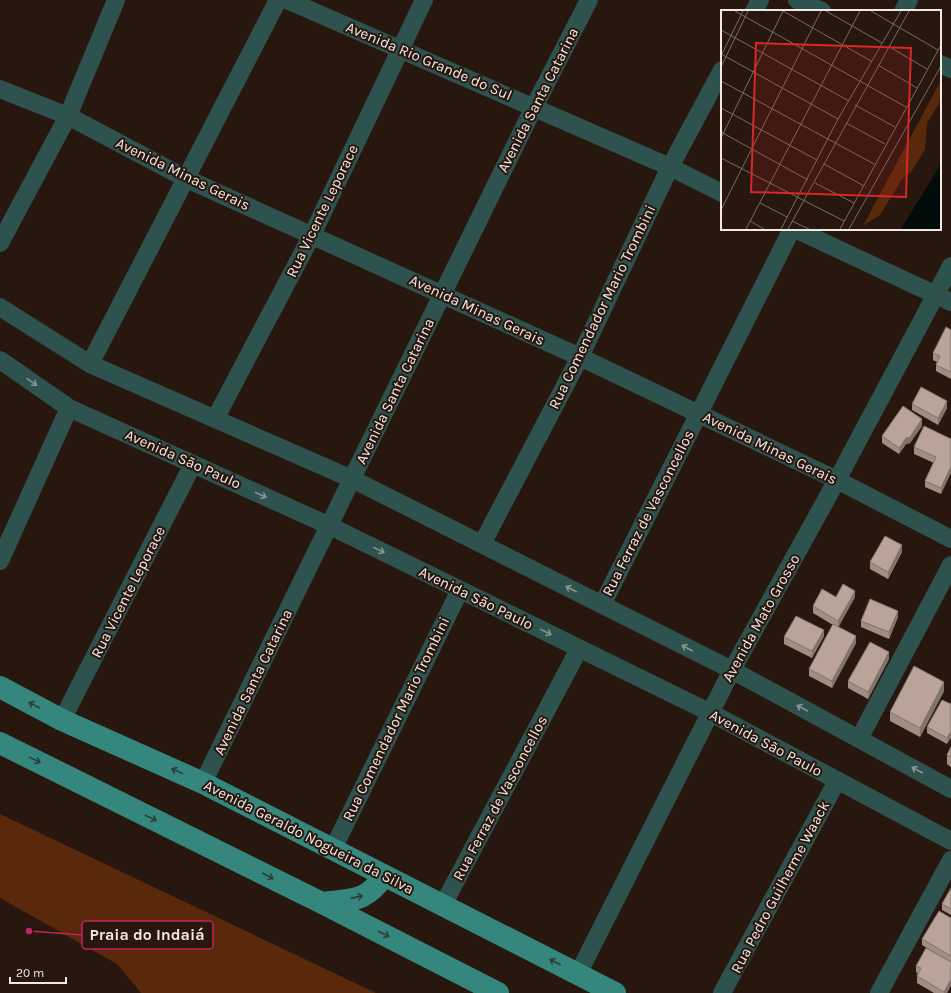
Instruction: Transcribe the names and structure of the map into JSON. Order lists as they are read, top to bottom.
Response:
{
  "streets": {
    "main road": ["Avenida Geraldo Nogueira da Silva"],
    "street": [
      "Avenida Rio Grande do Sul",
      "Avenida Santa Catarina",
      "Avenida Minas Gerais",
      "Rua Vicente Leporace",
      "Rua Comendador Mario Trombini",
      "Avenida São Paulo",
      "Rua Ferraz de Vasconcellos",
      "Avenida Mato Grosso",
      "Rua Pedro Guilherme Waack"
    ]
  },
  "crossings": [
    ["Avenida Rio Grande do Sul", "Avenida Santa Catarina"],
    ["Avenida Rio Grande do Sul", "Rua Vicente Leporace"],
    ["Avenida Rio Grande do Sul", "Rua Comendador Mario Trombini"],
    ["Avenida Santa Catarina", "Avenida Minas Gerais"],
    ["Avenida Santa Catarina", "Avenida São Paulo"],
    ["Avenida Santa Catarina", "Avenida Geraldo Nogueira da Silva"],
    ["Avenida Minas Gerais", "Rua Vicente Leporace"],
    ["Avenida Minas Gerais", "Rua Comendador Mario Trombini"],
    ["Avenida Minas Gerais", "Rua Ferraz de Vasconcellos"],
    ["Avenida Minas Gerais", "Avenida Mato Grosso"],
    ["Rua Vicente Leporace", "Avenida São Paulo"],
    ["Rua Vicente Leporace", "Avenida Geraldo Nogueira da Silva"],
    ["Rua Comendador Mario Trombini", "Avenida São Paulo"],
    ["Rua Comendador Mario Trombini", "Avenida Geraldo Nogueira da Silva"],
    ["Avenida São Paulo", "Rua Ferraz de Vasconcellos"],
    ["Avenida São Paulo", "Avenida Mato Grosso"],
    ["Avenida São Paulo", "Rua Pedro Guilherme Waack"],
    ["Rua Ferraz de Vasconcellos", "Avenida Geraldo Nogueira da Silva"],
    ["Avenida Mato Grosso", "Avenida Geraldo Nogueira da Silva"]
  ],
  "places": ["Praia do Indaiá"],
  "scale_bar": "20 m"
}
